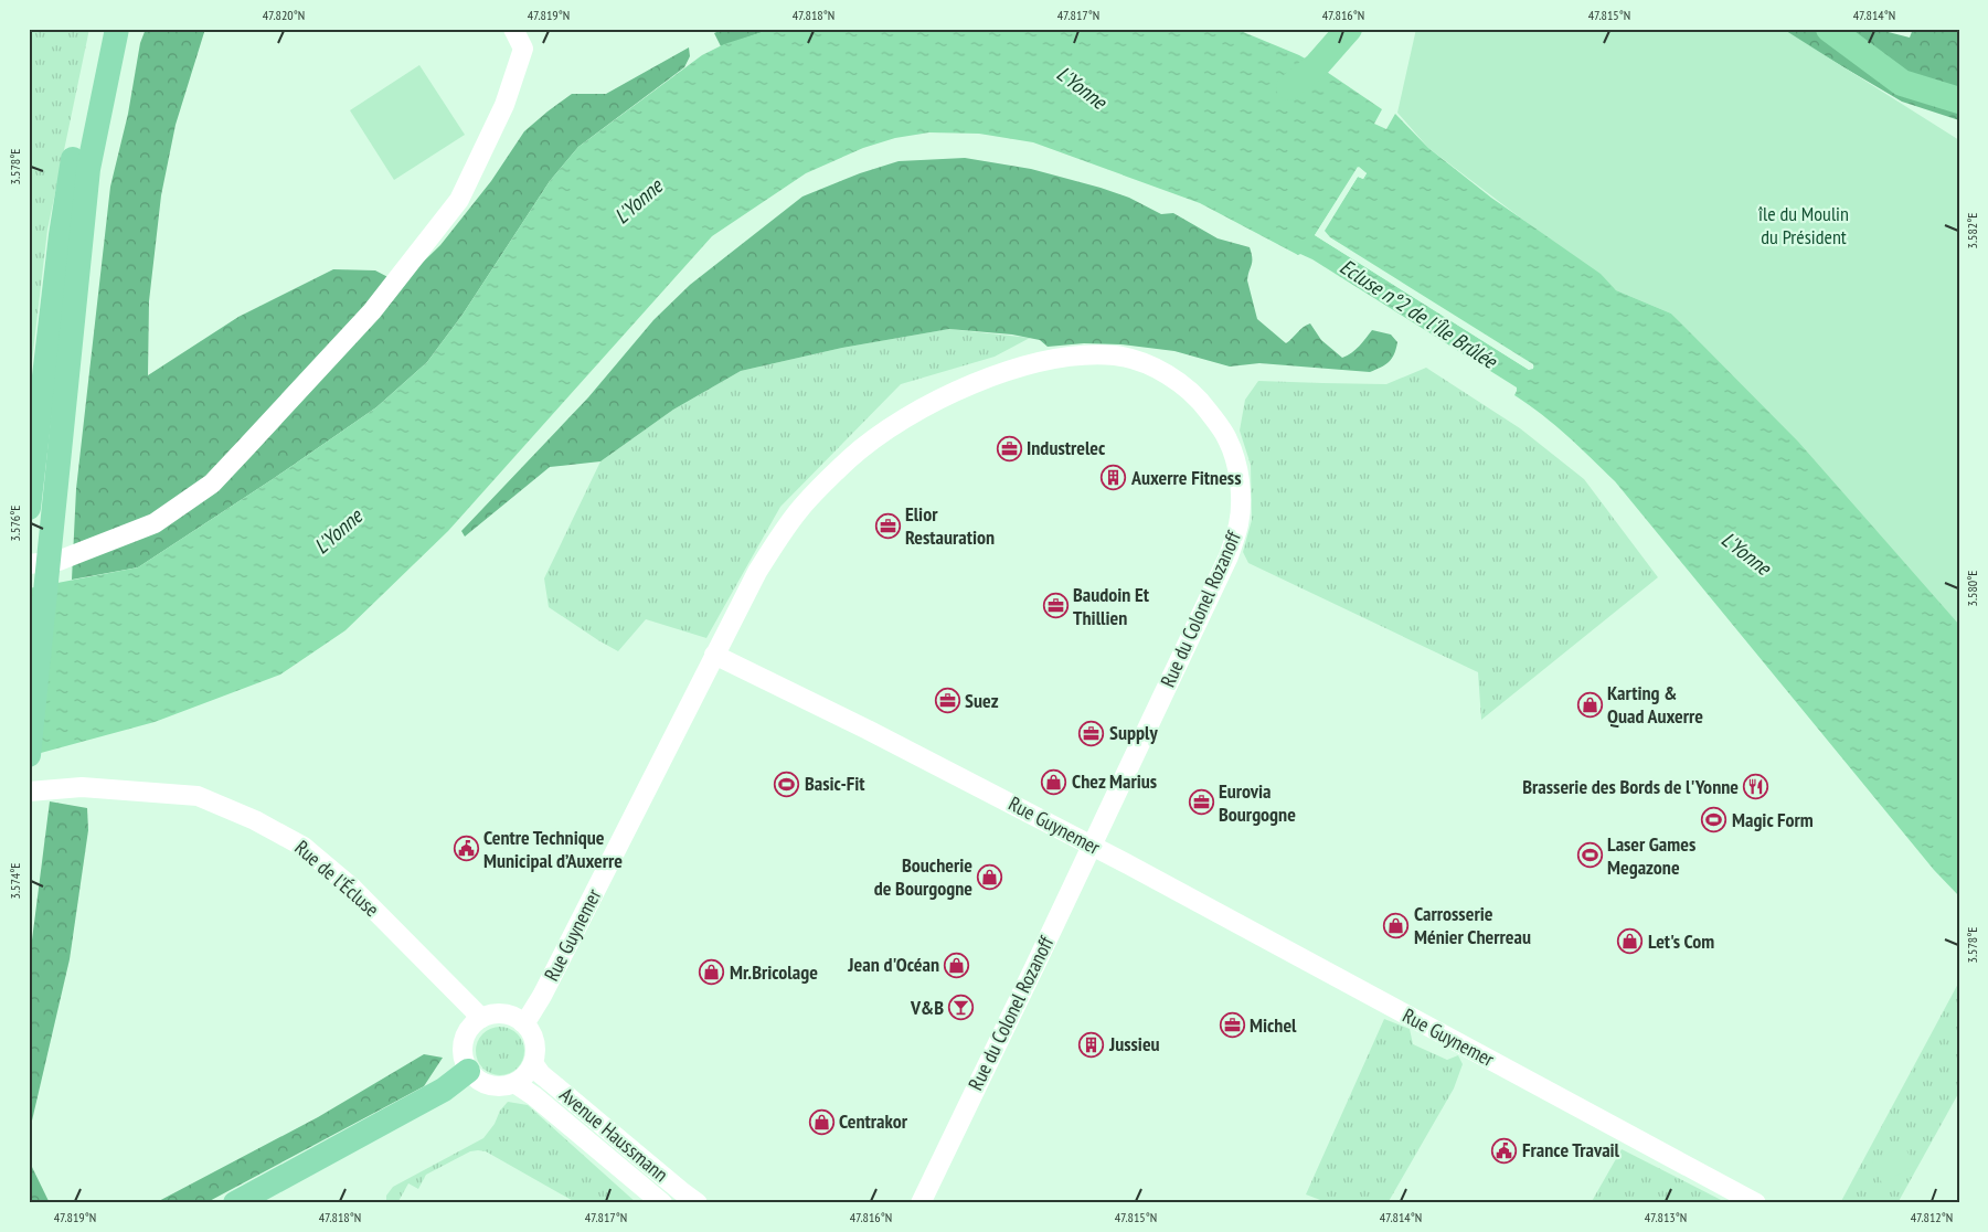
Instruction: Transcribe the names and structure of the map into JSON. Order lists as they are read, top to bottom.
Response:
{
  "streets": {
    "street": [
      "Rue du Colonel Rozanoff",
      "Rue Guynemer",
      "Rue de l'Écluse",
      "Avenue Haussmann"
    ]
  },
  "crossings": [
    ["Rue du Colonel Rozanoff", "Rue Guynemer"],
    ["Rue Guynemer", "Rue de l'Écluse"],
    ["Rue Guynemer", "Avenue Haussmann"],
    ["Rue de l'Écluse", "Avenue Haussmann"]
  ],
  "water": ["L'Yonne", "Ecluse n°2 de l'Île Brûlée"],
  "parks": ["île du Moulin du Président"],
  "places": {
    "office": [
      "Industrelec",
      "Elior Restauration",
      "Baudoin Et Thillien",
      "Suez",
      "Supply",
      "Eurovia Bourgogne",
      "Michel"
    ],
    "building": ["Auxerre Fitness", "Jussieu"],
    "shop": [
      "Karting & Quad Auxerre",
      "Chez Marius",
      "Boucherie de Bourgogne",
      "Carrosserie Ménier Cherreau",
      "Let's Com",
      "Jean d'Océan",
      "Mr.Bricolage",
      "Centrakor"
    ],
    "sports": ["Basic-Fit", "Magic Form", "Laser Games Megazone"],
    "restaurant": ["Brasserie des Bords de l'Yonne"],
    "public building": ["Centre Technique Municipal d’Auxerre", "France Travail"],
    "bar": ["V&B"]
  },
  "coordinates": [
    "47.820°N",
    "47.819°N",
    "47.818°N",
    "47.817°N",
    "47.816°N",
    "47.815°N",
    "47.814°N",
    "3.578°E",
    "3.582°E",
    "3.576°E",
    "3.580°E",
    "3.574°E",
    "47.813°N",
    "47.812°N"
  ]
}
